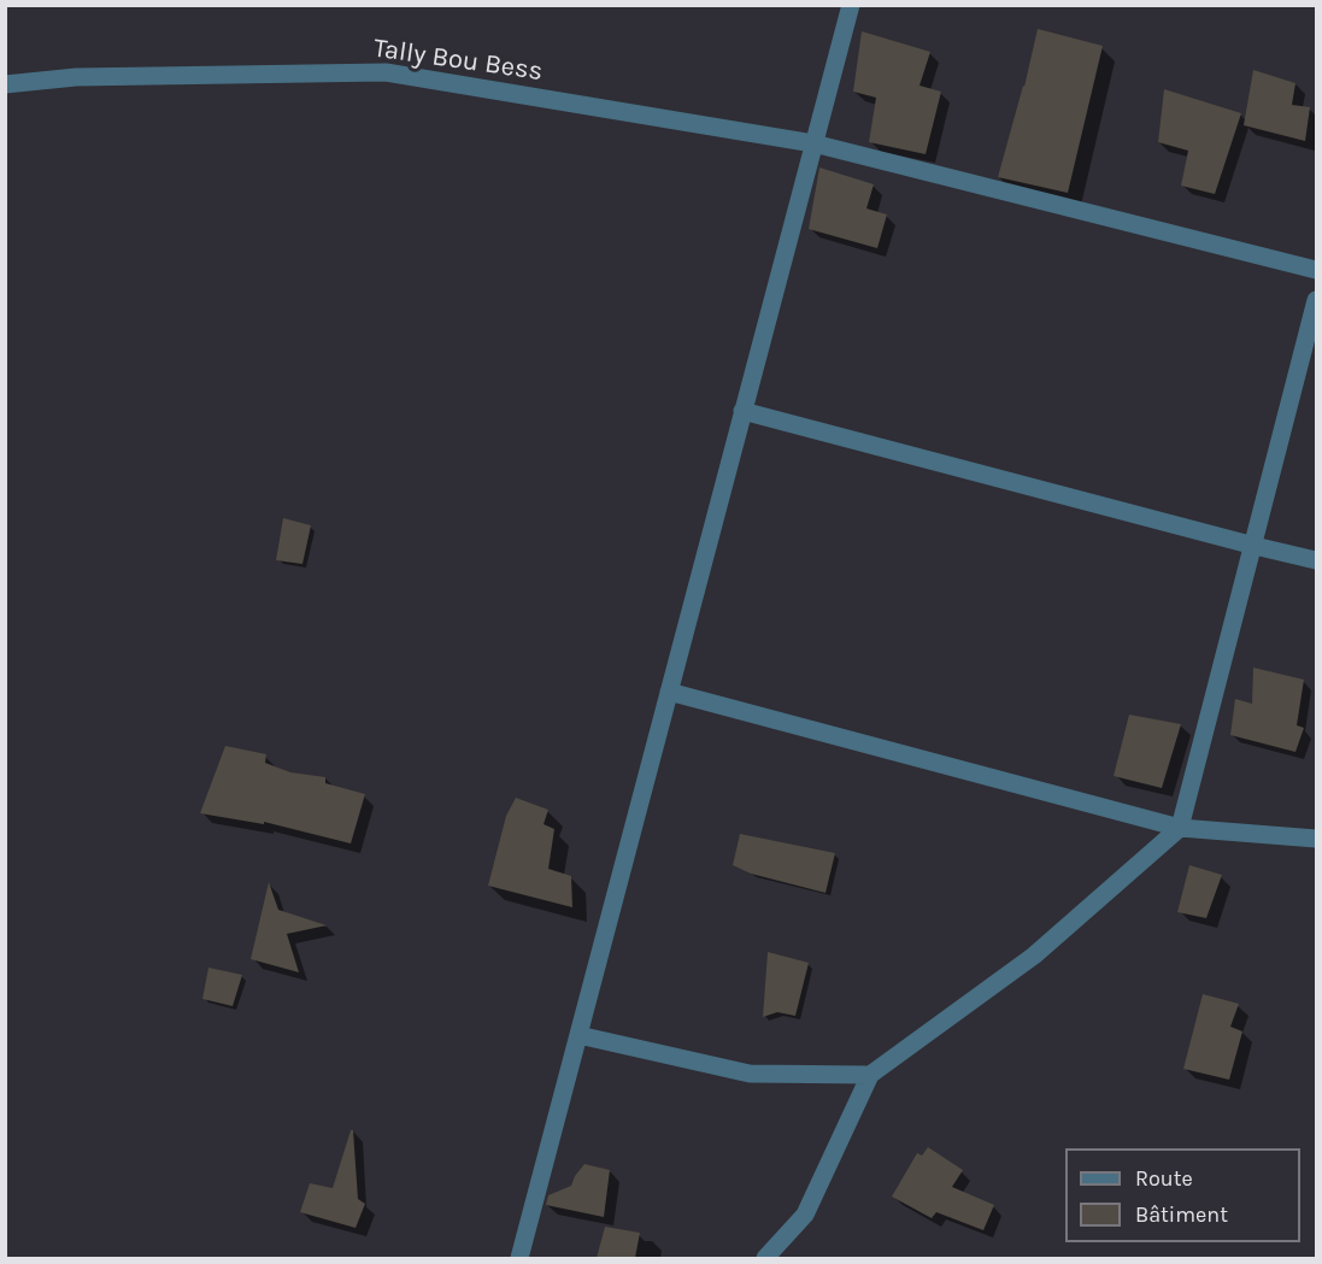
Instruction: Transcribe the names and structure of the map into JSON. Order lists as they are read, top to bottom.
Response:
{
  "streets": {
    "street": ["Tally Bou Bess"]
  },
  "legend": ["Route", "Bâtiment"]
}
